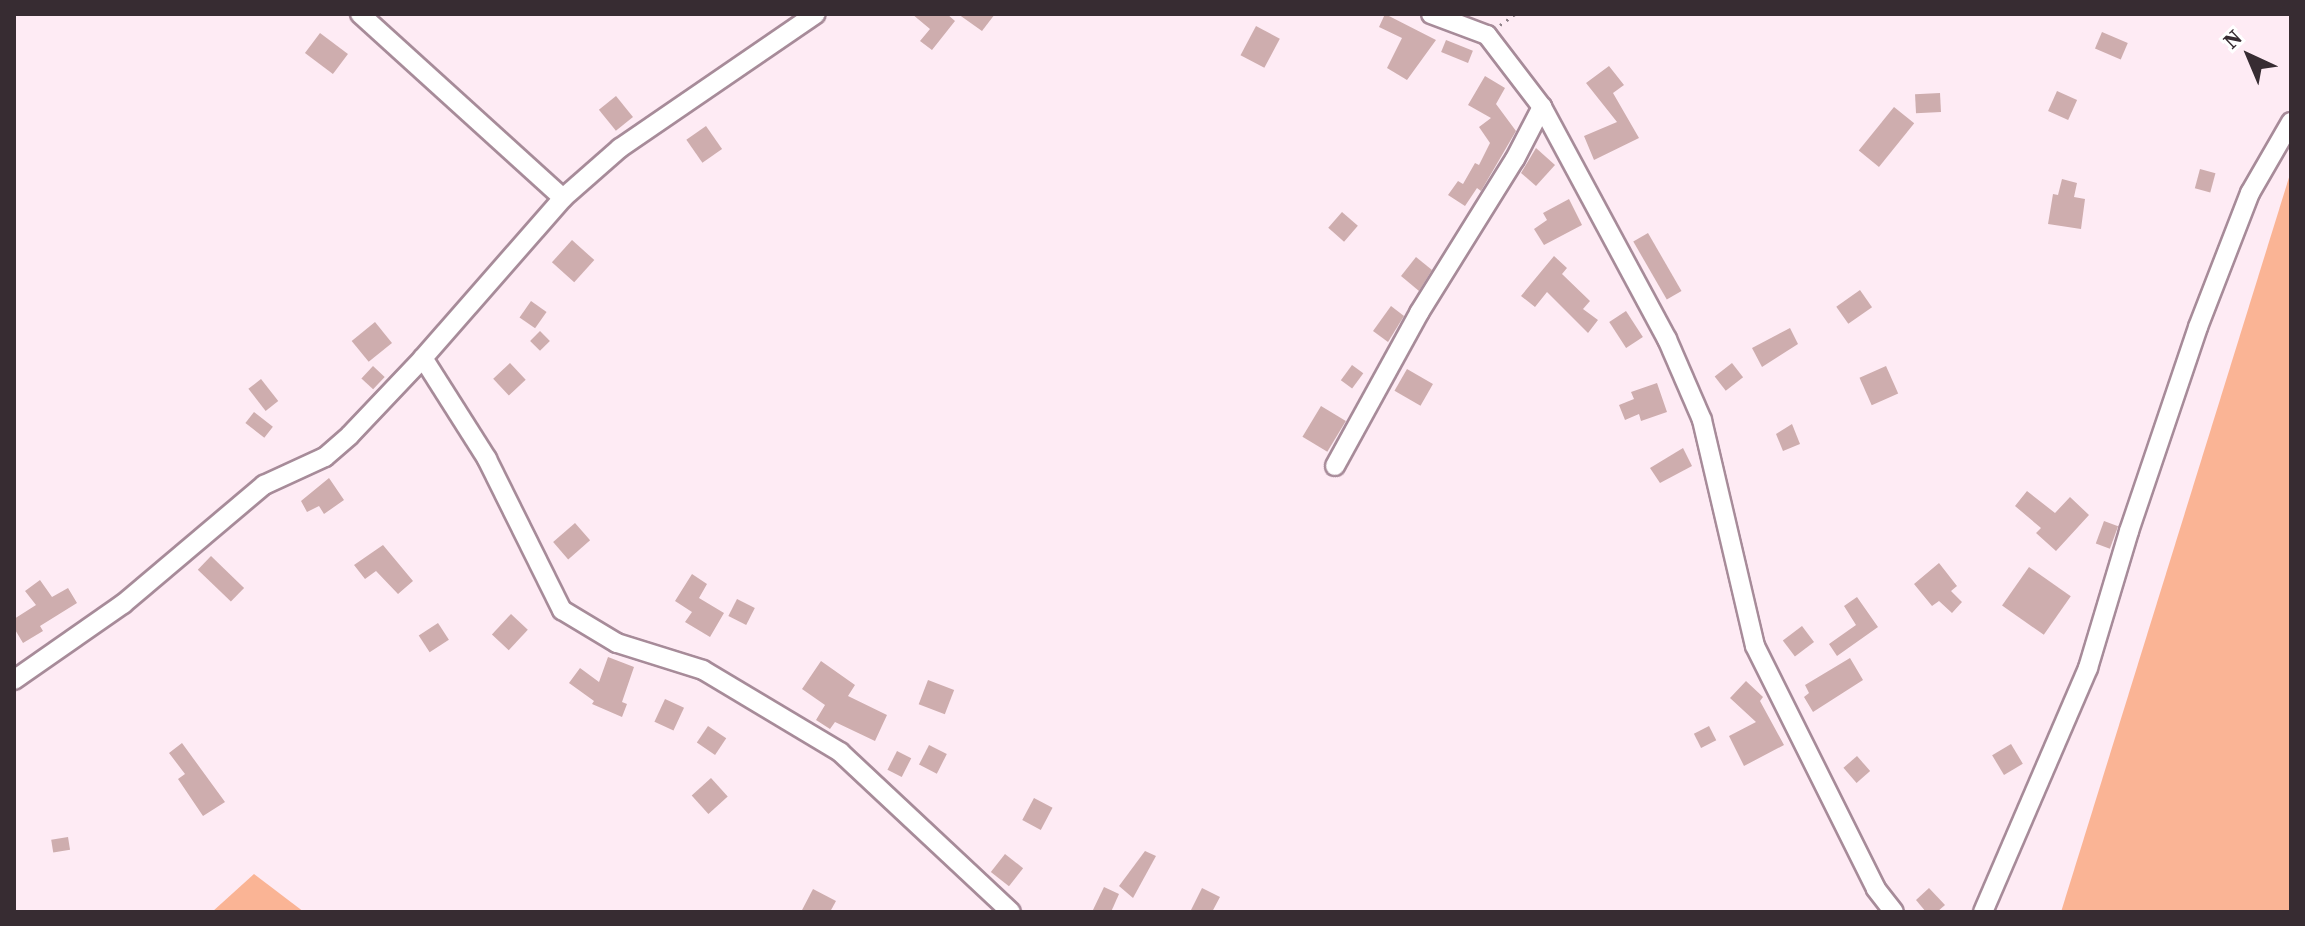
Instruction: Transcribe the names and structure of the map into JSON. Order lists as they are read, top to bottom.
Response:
{
  "north": "top left"
}
